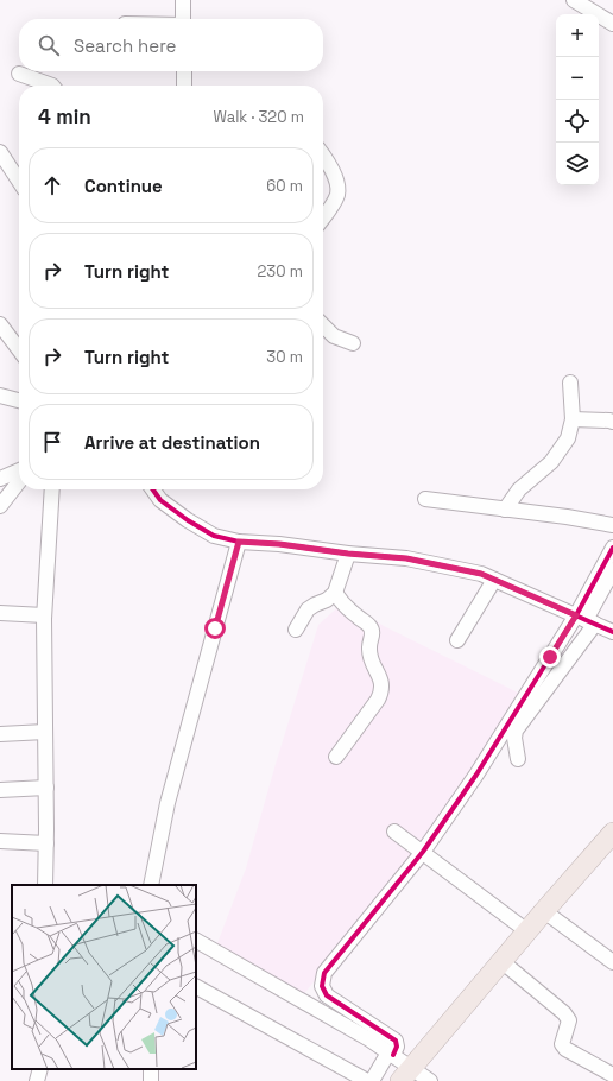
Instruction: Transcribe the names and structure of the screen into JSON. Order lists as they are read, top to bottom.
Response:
{
  "page": {
    "map_buttons": ["+", "−"],
    "search": "Search here",
    "heading": ["4 min", "Walk · 320 m"],
    "list": [
      ["Continue", "60 m"],
      ["Turn right", "230 m"],
      ["Turn right", "30 m"],
      "Arrive at destination"
    ]
  }
}
